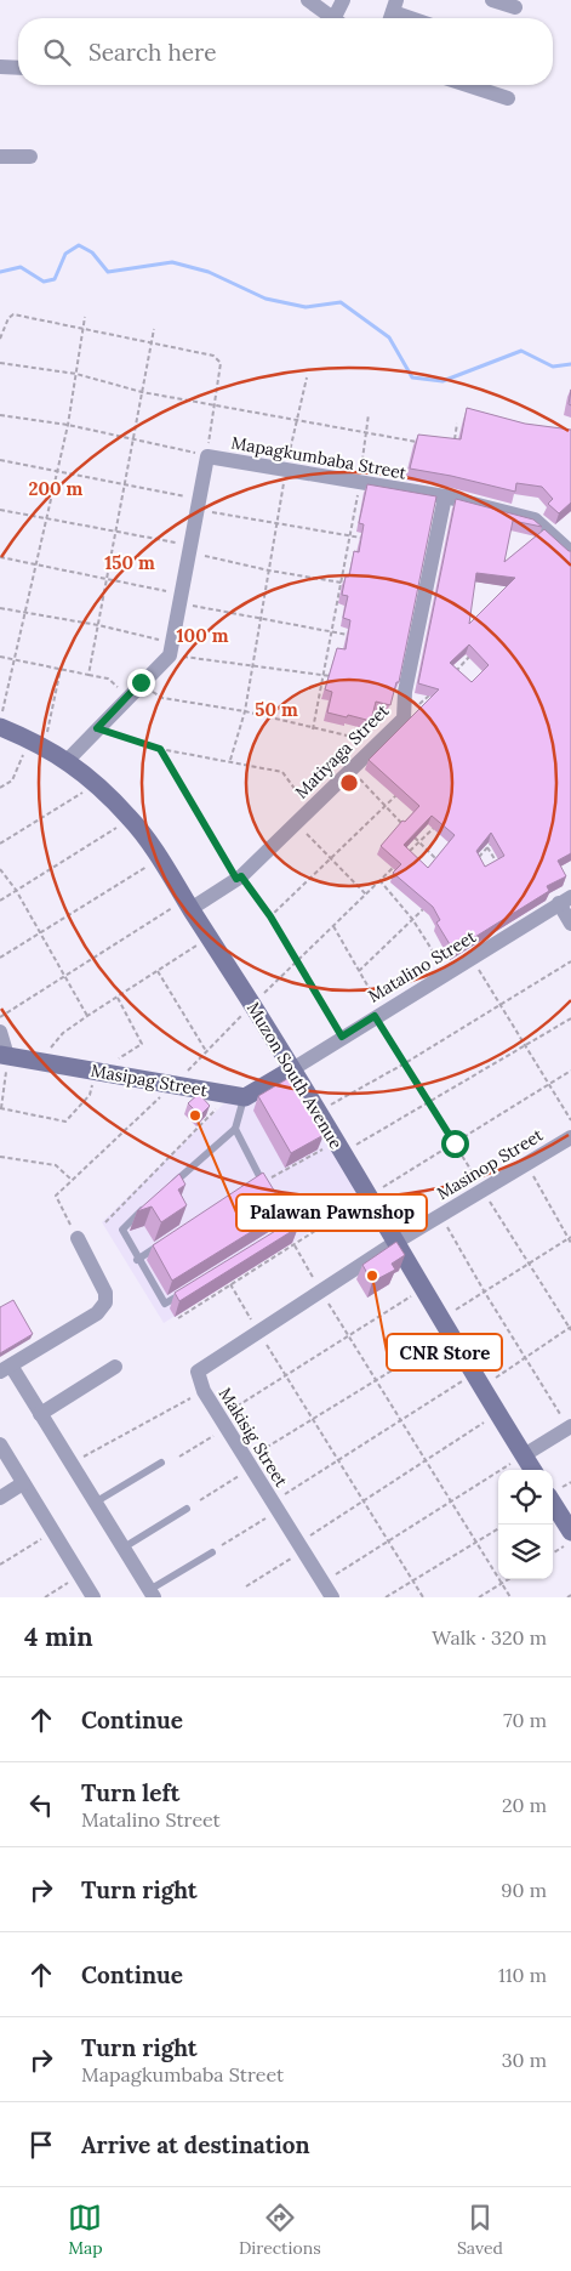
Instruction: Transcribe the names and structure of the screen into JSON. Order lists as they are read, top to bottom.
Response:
{
  "streets": {
    "street": [
      "Mapagkumbaba Street",
      "Matiyaga Street",
      "Matalino Street",
      "Muzon South Avenue",
      "Masipag Street",
      "Masinop Street",
      "Makisig Street"
    ]
  },
  "crossings": [
    ["Mapagkumbaba Street", "Matiyaga Street"],
    ["Matiyaga Street", "Muzon South Avenue"],
    ["Matalino Street", "Muzon South Avenue"],
    ["Muzon South Avenue", "Masinop Street"],
    ["Muzon South Avenue", "Makisig Street"],
    ["Masinop Street", "Makisig Street"]
  ],
  "places": ["Palawan Pawnshop", "CNR Store"],
  "page": {
    "search": "Search here",
    "heading": ["4 min", "Walk · 320 m"],
    "list": [
      ["Continue", "70 m"],
      ["Turn left", "Matalino Street", "20 m"],
      ["Turn right", "90 m"],
      ["Continue", "110 m"],
      ["Turn right", "Mapagkumbaba Street", "30 m"],
      "Arrive at destination"
    ],
    "nav": ["Map", "Directions", "Saved"]
  },
  "rings": [
    "200 m",
    "150 m",
    "100 m",
    "50 m"
  ]
}
